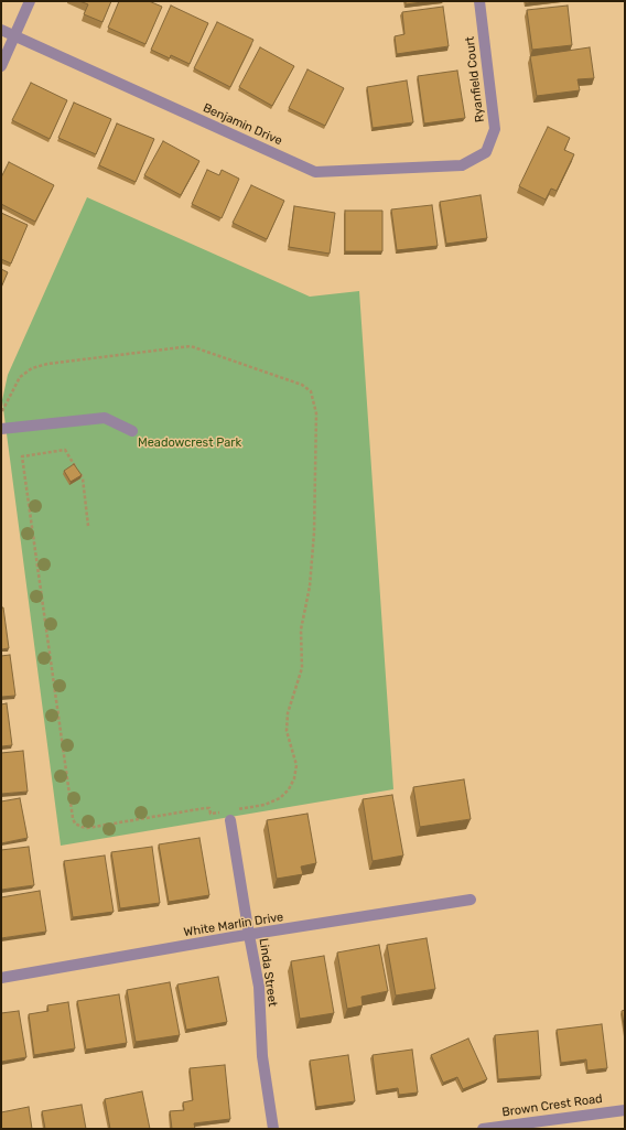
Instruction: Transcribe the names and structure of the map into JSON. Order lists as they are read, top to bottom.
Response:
{
  "streets": {
    "street": [
      "Ryanfield Court",
      "Benjamin Drive",
      "White Marlin Drive",
      "Linda Street",
      "Brown Crest Road"
    ]
  },
  "crossings": [
    ["Ryanfield Court", "Benjamin Drive"],
    ["White Marlin Drive", "Linda Street"]
  ],
  "parks": ["Meadowcrest Park"]
}
